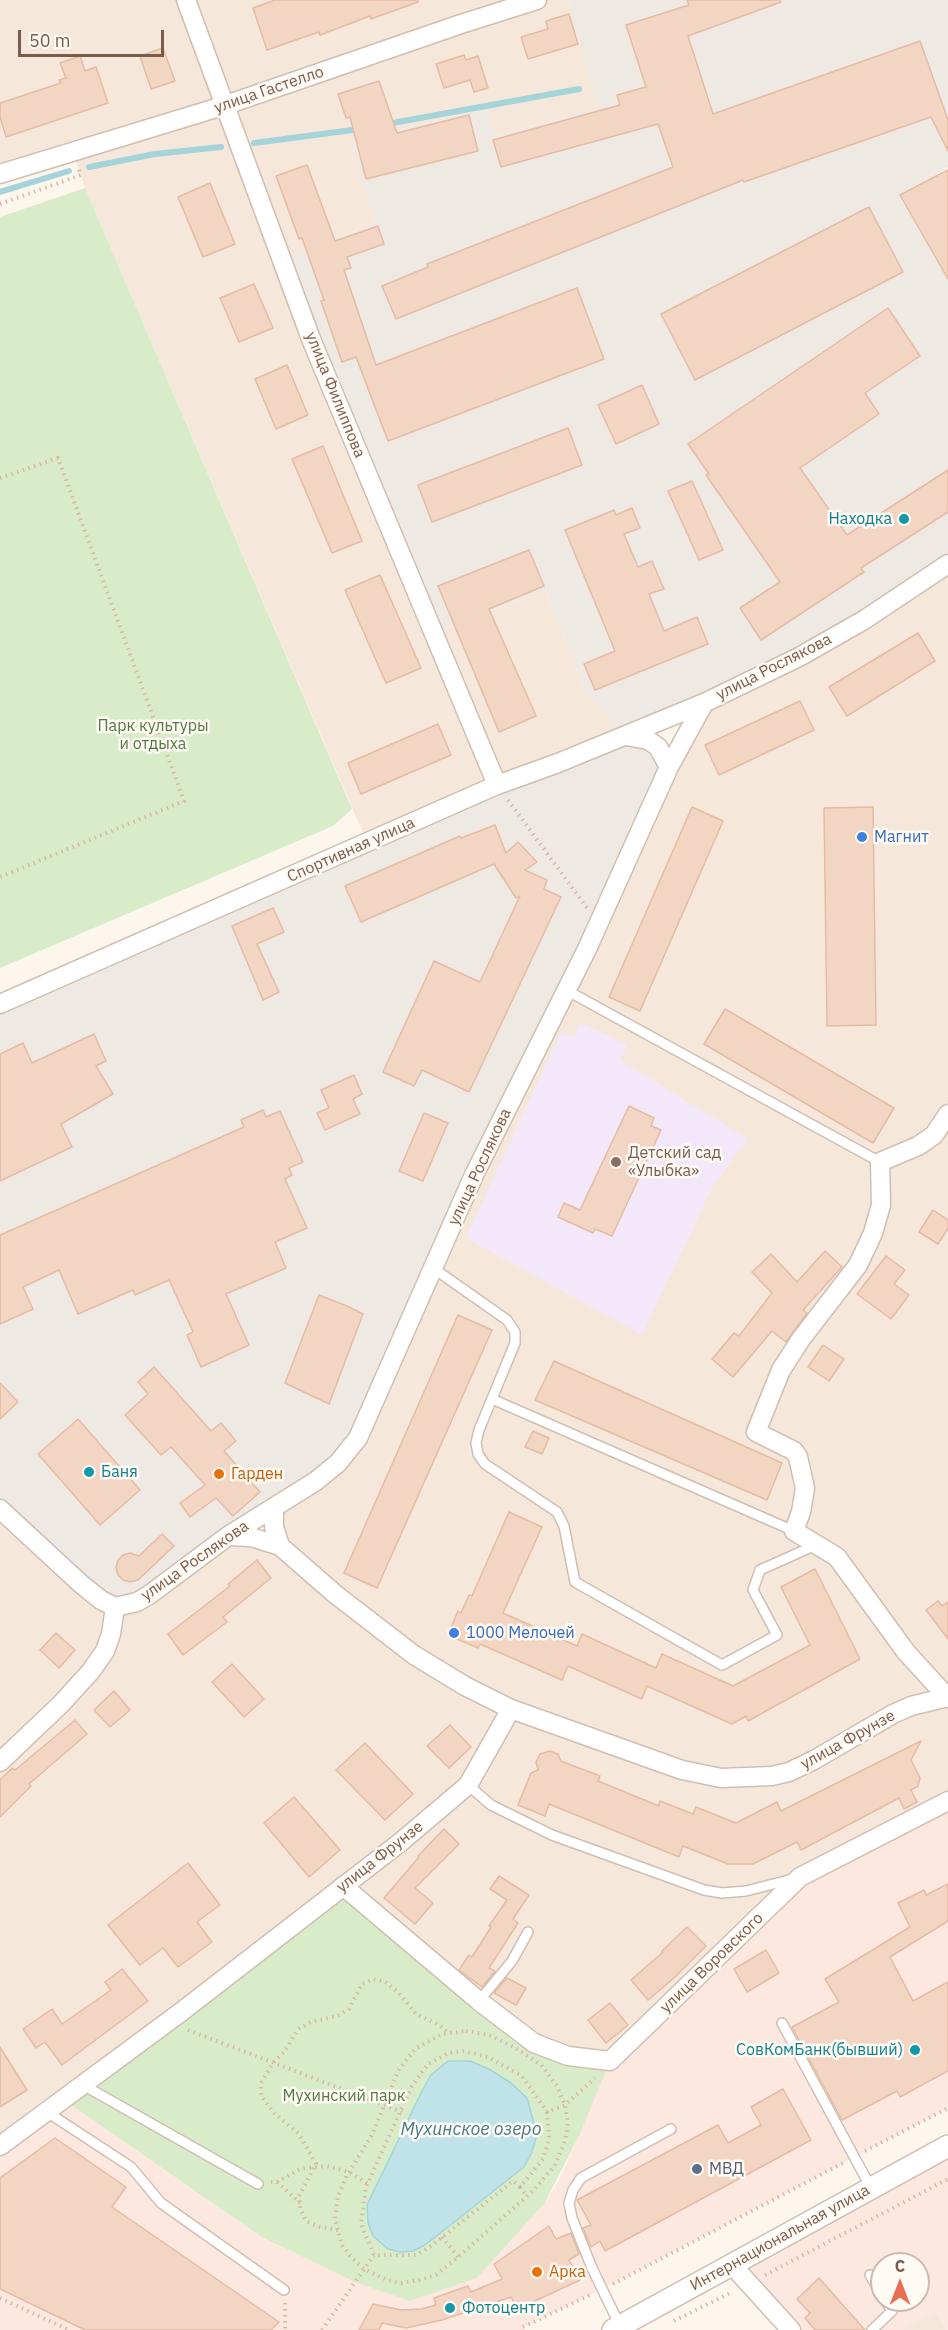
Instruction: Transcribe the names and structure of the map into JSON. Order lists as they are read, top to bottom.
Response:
{
  "streets": {
    "street": [
      "улица Гастелло",
      "улица Филиппова",
      "улица Рослякова",
      "Спортивная улица",
      "улица Фрунзе",
      "улица Воровского",
      "Интернациональная улица"
    ]
  },
  "crossings": [
    ["улица Гастелло", "улица Филиппова"],
    ["улица Филиппова", "Спортивная улица"],
    ["улица Рослякова", "Спортивная улица"]
  ],
  "water": ["Мухинское озеро"],
  "parks": ["Парк культуры и отдыха", "Мухинский парк"],
  "places": [
    "Находка",
    "Магнит",
    "Детский сад «Улыбка»",
    "Баня",
    "Гарден",
    "1000 Мелочей",
    "СовКомБанк(бывший)",
    "МВД",
    "Арка",
    "Фотоцентр"
  ],
  "scale_bar": "50 m",
  "north": "top"
}
